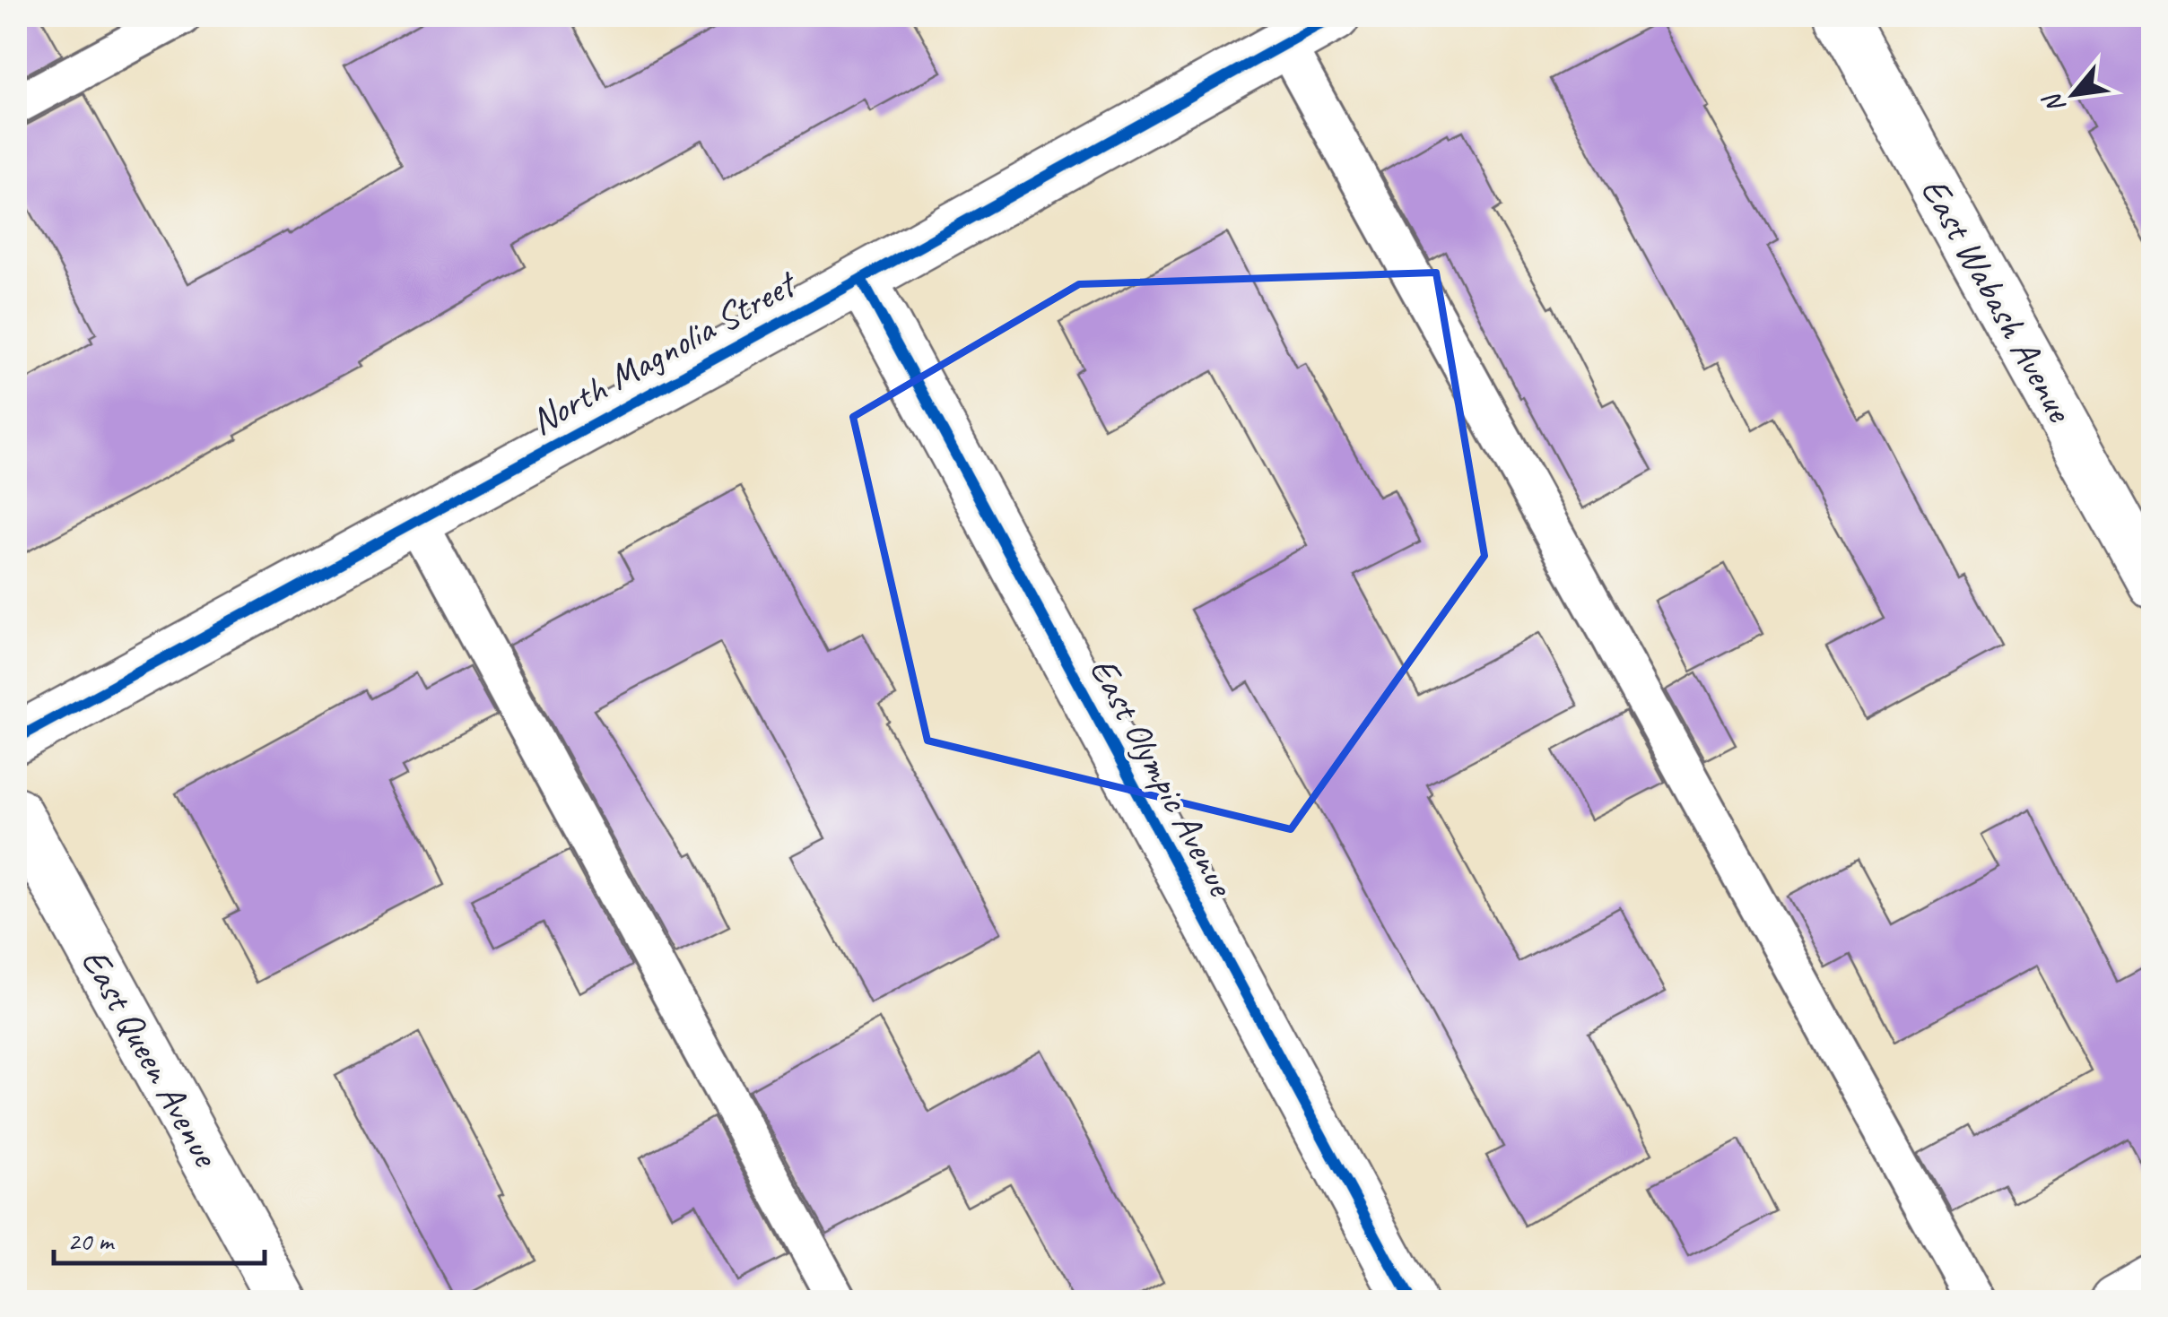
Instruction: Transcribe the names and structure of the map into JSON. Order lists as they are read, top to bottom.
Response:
{
  "streets": {
    "street": [
      "East Wabash Avenue",
      "North Magnolia Street",
      "East Olympic Avenue",
      "East Queen Avenue"
    ]
  },
  "crossings": [
    ["North Magnolia Street", "East Olympic Avenue"]
  ],
  "scale_bar": "20 m",
  "north": "bottom left"
}
